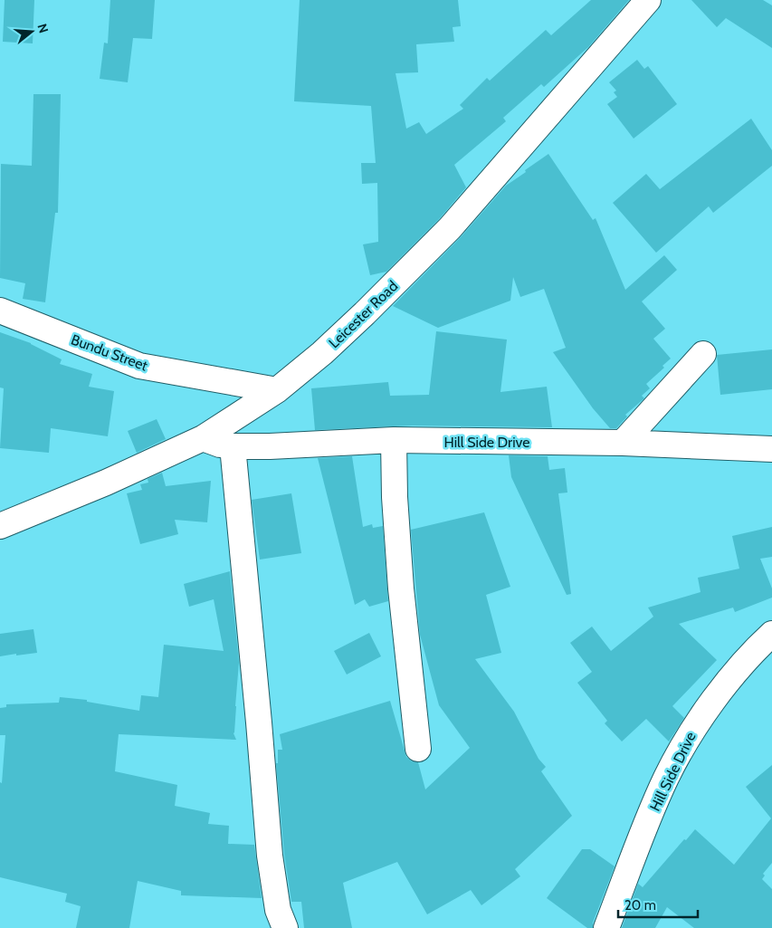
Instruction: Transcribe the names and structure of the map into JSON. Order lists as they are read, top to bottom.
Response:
{
  "streets": {
    "street": ["Leicester Road", "Bundu Street", "Hill Side Drive"]
  },
  "crossings": [
    ["Leicester Road", "Bundu Street"],
    ["Leicester Road", "Hill Side Drive"]
  ],
  "scale_bar": "20 m",
  "north": "right"
}
